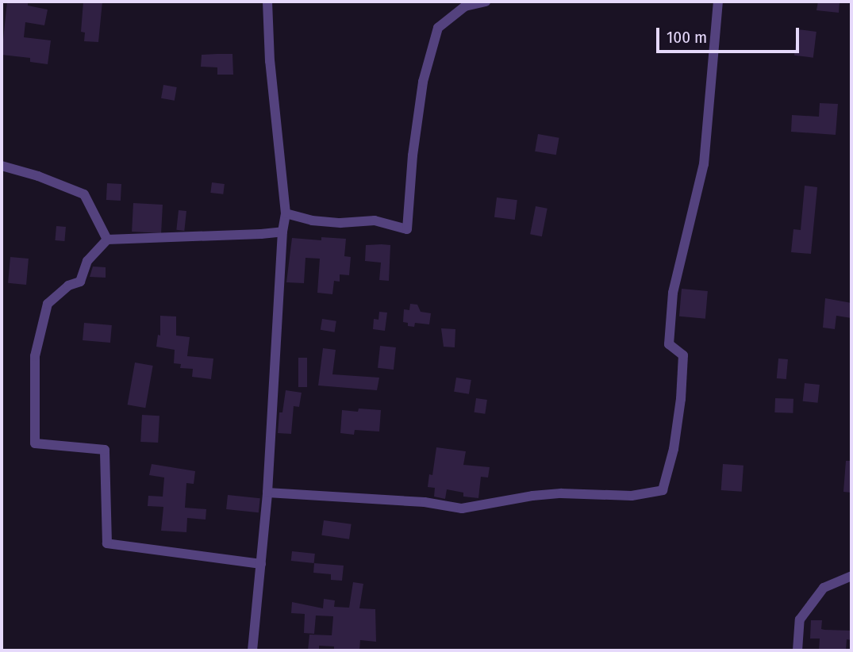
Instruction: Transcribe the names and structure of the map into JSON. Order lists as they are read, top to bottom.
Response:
{
  "scale_bar": "100 m"
}
